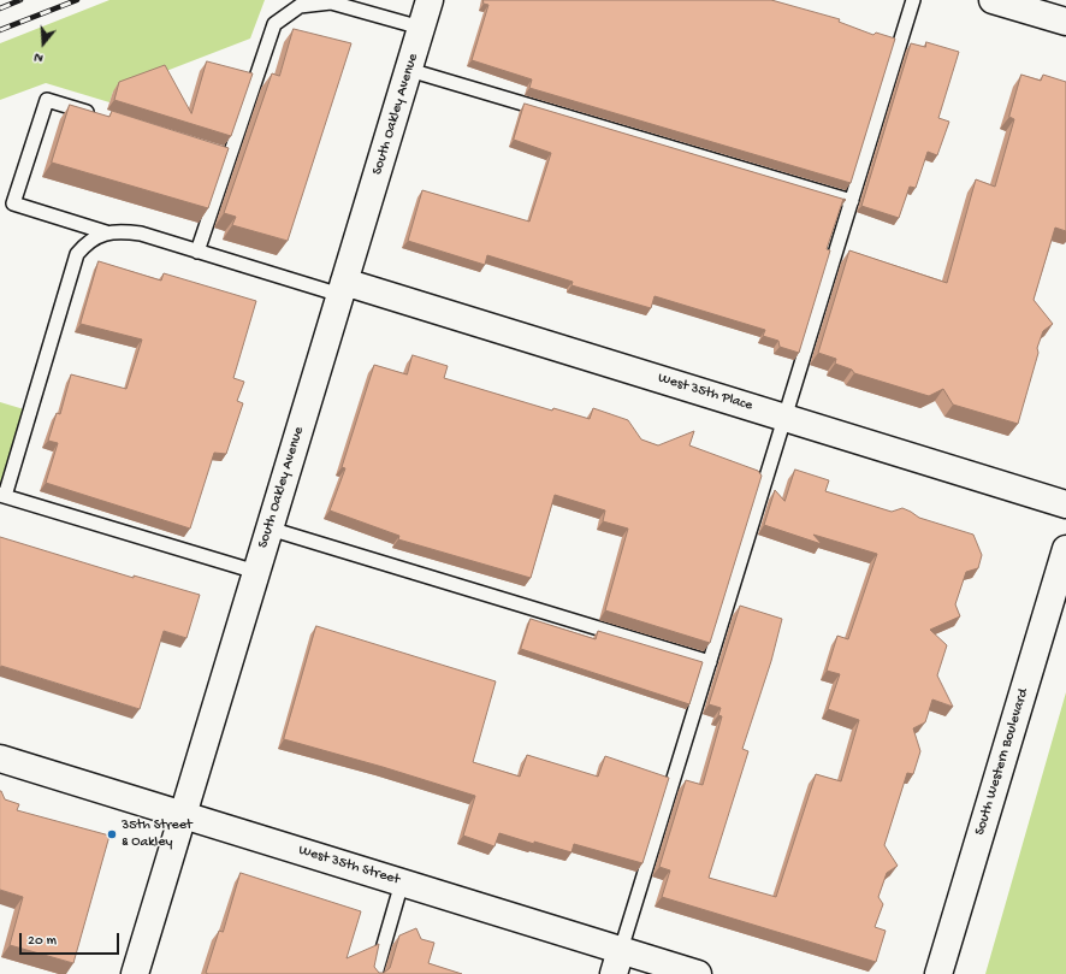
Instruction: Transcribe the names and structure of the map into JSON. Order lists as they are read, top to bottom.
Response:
{
  "streets": {
    "street": [
      "South Oakley Avenue",
      "West 35th Place",
      "South Western Boulevard",
      "West 35th Street"
    ]
  },
  "crossings": [
    ["South Oakley Avenue", "West 35th Place"],
    ["South Oakley Avenue", "West 35th Street"]
  ],
  "places": ["35th Street & Oakley"],
  "scale_bar": "20 m",
  "north": "bottom"
}
